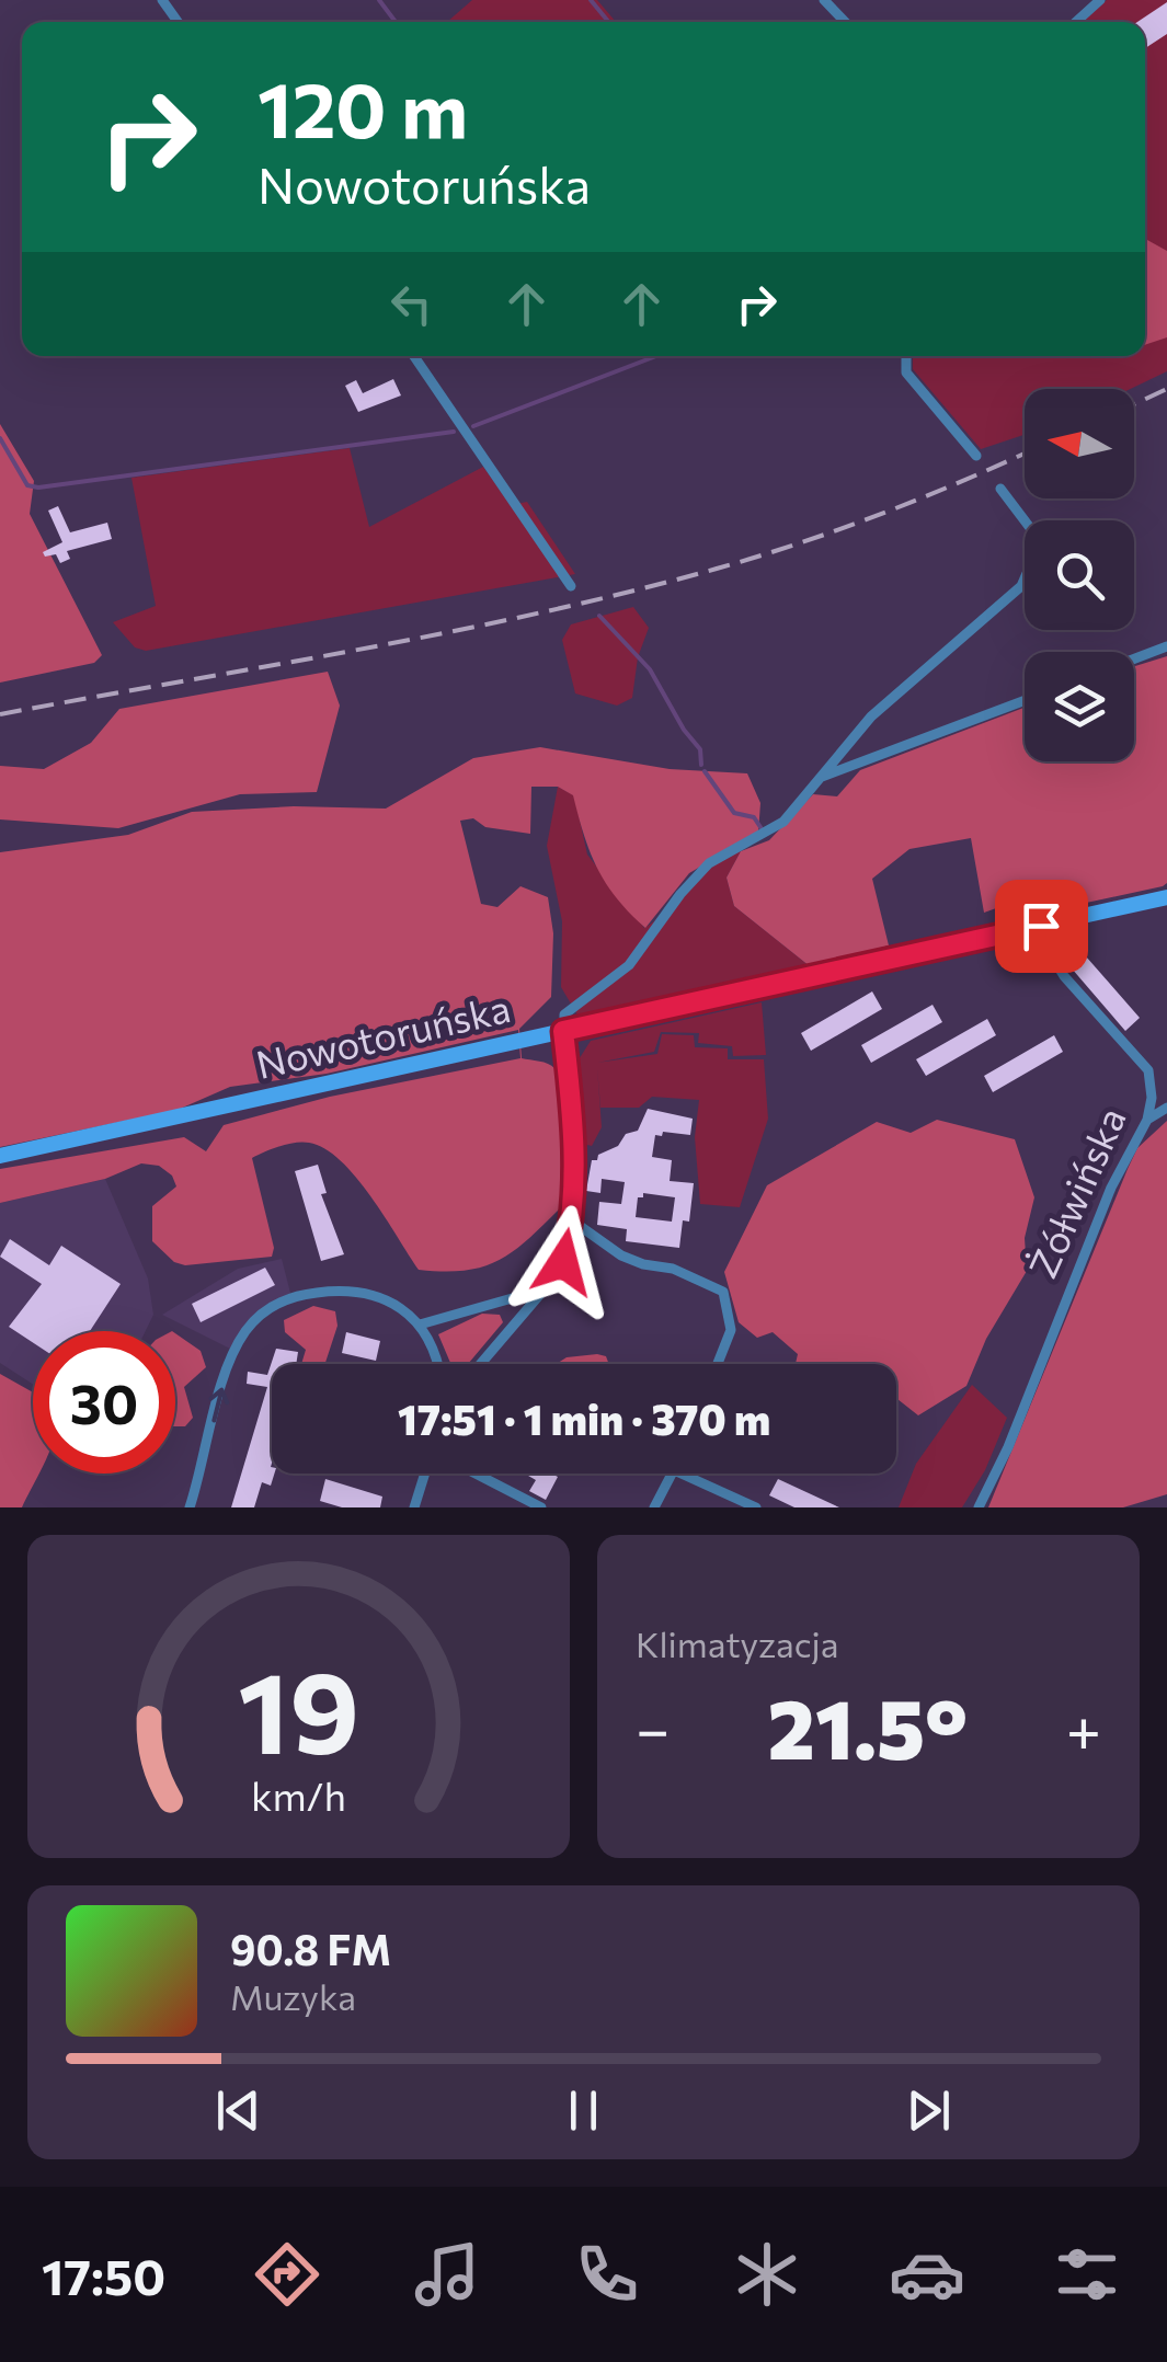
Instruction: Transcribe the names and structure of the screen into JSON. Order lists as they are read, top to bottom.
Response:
{
  "streets": {
    "main road": ["Nowotoruńska"],
    "street": ["Żółwińska"]
  },
  "crossings": [
    ["Nowotoruńska", "Żółwińska"]
  ],
  "north": "left",
  "page": {
    "turn": ["120 m", "Nowotoruńska"],
    "limit": "30",
    "trip": "17:51 · 1 min · 370 m",
    "tile": "Klimatyzacja",
    "heat": ["−", "21.5°", "+"],
    "song": ["90.8 FM", "Muzyka"],
    "tabs": "17:50",
    "gauge": ["19", "km/h"]
  }
}
